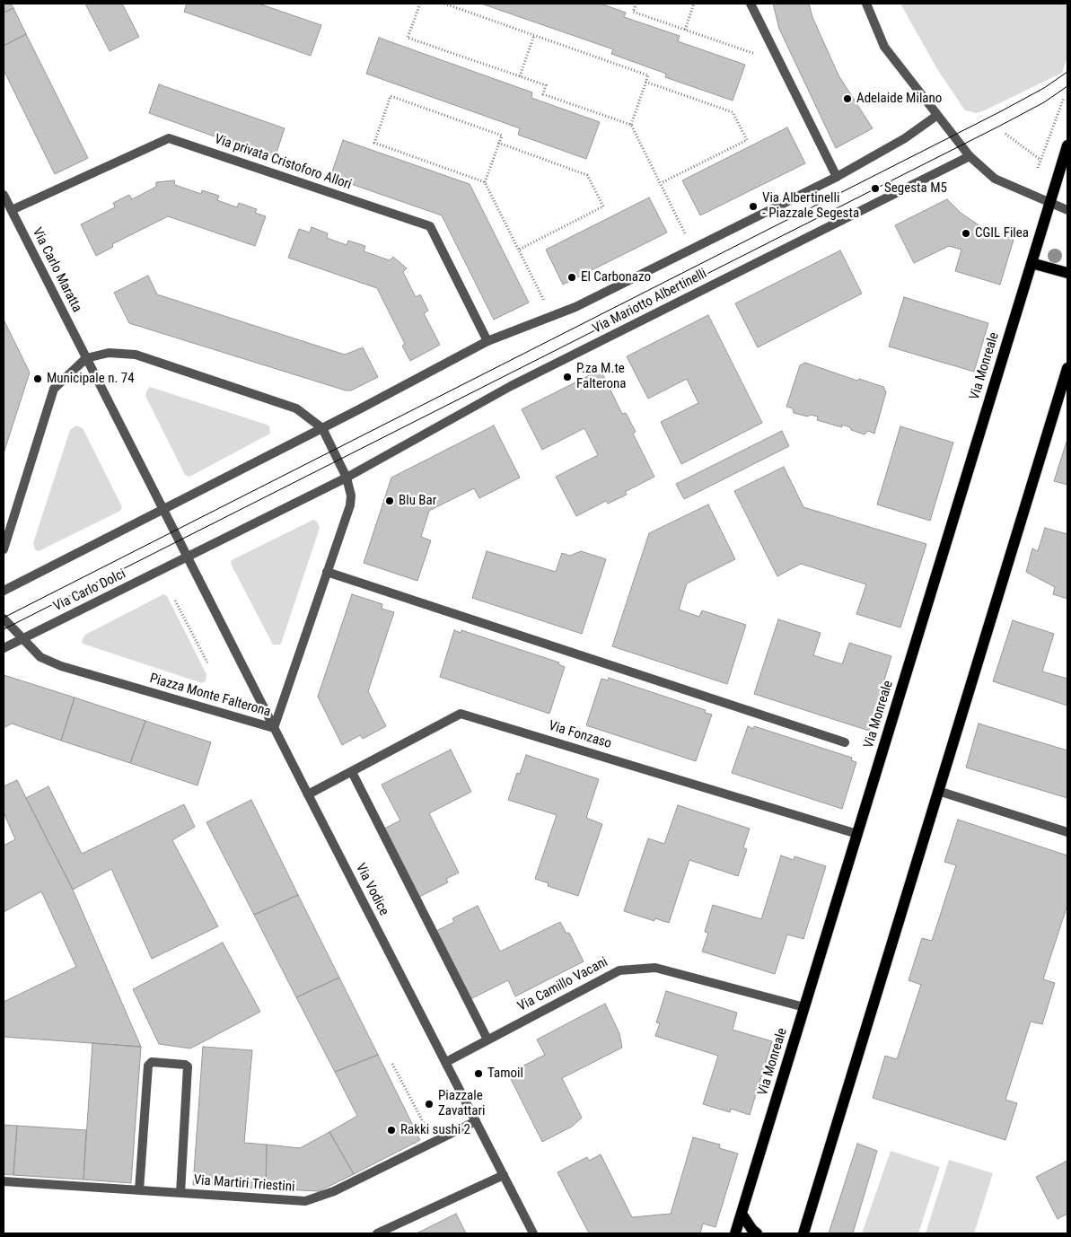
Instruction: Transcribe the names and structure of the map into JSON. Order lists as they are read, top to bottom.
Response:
{
  "streets": {
    "main road": ["Via Monreale"],
    "street": [
      "Via privata Cristoforo Allori",
      "Via Carlo Maratta",
      "Via Mariotto Albertinelli",
      "Via Carlo Dolci",
      "Piazza Monte Falterona",
      "Via Fonzaso",
      "Via Vodice",
      "Via Camillo Vacani",
      "Via Martiri Triestini"
    ]
  },
  "crossings": [
    ["Via privata Cristoforo Allori", "Via Carlo Maratta"],
    ["Via Carlo Maratta", "Piazza Monte Falterona"],
    ["Via Mariotto Albertinelli", "Piazza Monte Falterona"],
    ["Via Monreale", "Via Fonzaso"],
    ["Via Monreale", "Via Camillo Vacani"],
    ["Via Carlo Dolci", "Piazza Monte Falterona"],
    ["Via Carlo Dolci", "Via Vodice"],
    ["Piazza Monte Falterona", "Via Vodice"],
    ["Via Fonzaso", "Via Vodice"],
    ["Via Vodice", "Via Camillo Vacani"],
    ["Via Vodice", "Via Martiri Triestini"]
  ],
  "places": [
    "Adelaide Milano",
    "Segesta M5",
    "Via Albertinelli - Piazzale Segesta",
    "CGIL Filea",
    "El Carbonazo",
    "P.za M.te Falterona",
    "Municipale n. 74",
    "Blu Bar",
    "Tamoil",
    "Piazzale Zavattari",
    "Rakki sushi 2"
  ]
}
